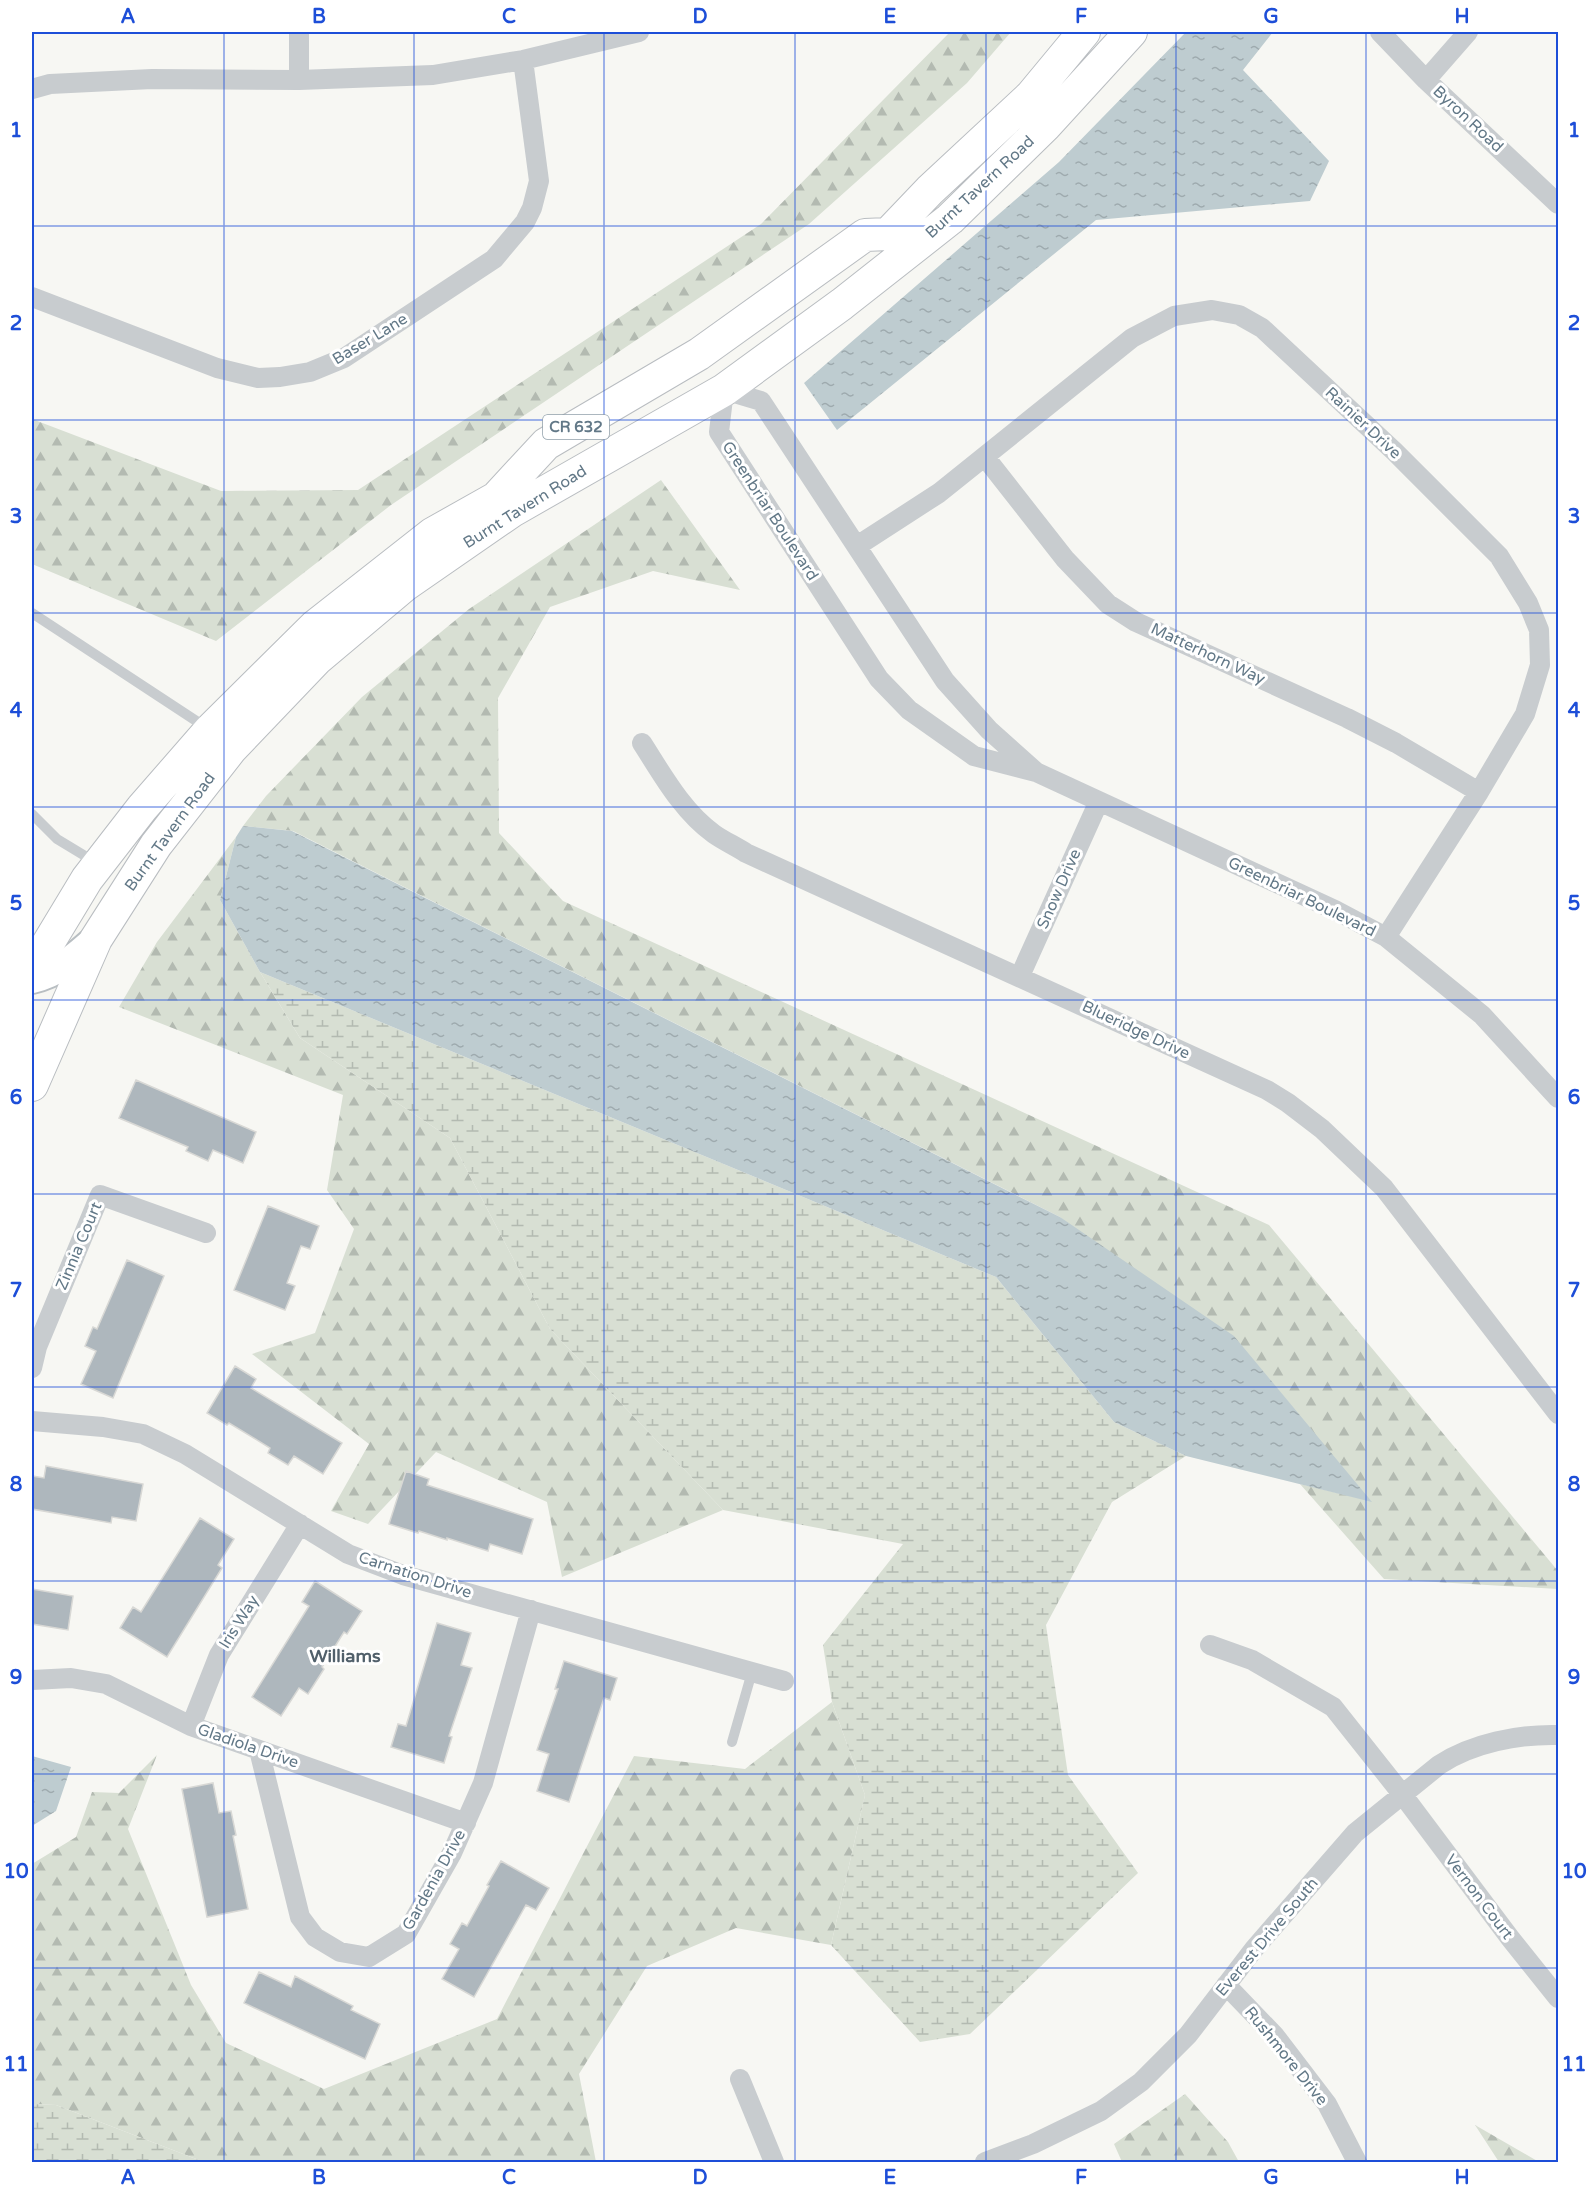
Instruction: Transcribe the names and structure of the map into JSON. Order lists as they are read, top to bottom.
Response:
{
  "streets": {
    "main road": ["Burnt Tavern Road", "CR 632"],
    "street": [
      "Byron Road",
      "Baser Lane",
      "Rainier Drive",
      "Greenbriar Boulevard",
      "Matterhorn Way",
      "Snow Drive",
      "Blueridge Drive",
      "Zinnia Court",
      "Carnation Drive",
      "Iris Way",
      "Gladiola Drive",
      "Gardenia Drive",
      "Vernon Court",
      "Everest Drive South",
      "Rushmore Drive"
    ]
  },
  "crossings": [
    ["Burnt Tavern Road", "Greenbriar Boulevard"],
    ["Rainier Drive", "Greenbriar Boulevard"],
    ["Rainier Drive", "Matterhorn Way"],
    ["Greenbriar Boulevard", "Snow Drive"],
    ["Snow Drive", "Blueridge Drive"],
    ["Carnation Drive", "Iris Way"],
    ["Carnation Drive", "Gardenia Drive"],
    ["Iris Way", "Gladiola Drive"],
    ["Gladiola Drive", "Gardenia Drive"],
    ["Vernon Court", "Everest Drive South"],
    ["Everest Drive South", "Rushmore Drive"]
  ],
  "districts": ["Williams"],
  "grid": {
    "columns": [
      "A",
      "B",
      "C",
      "D",
      "E",
      "F",
      "G",
      "H"
    ],
    "rows": [
      "1",
      "2",
      "3",
      "4",
      "5",
      "6",
      "7",
      "8",
      "9",
      "10",
      "11"
    ]
  }
}
